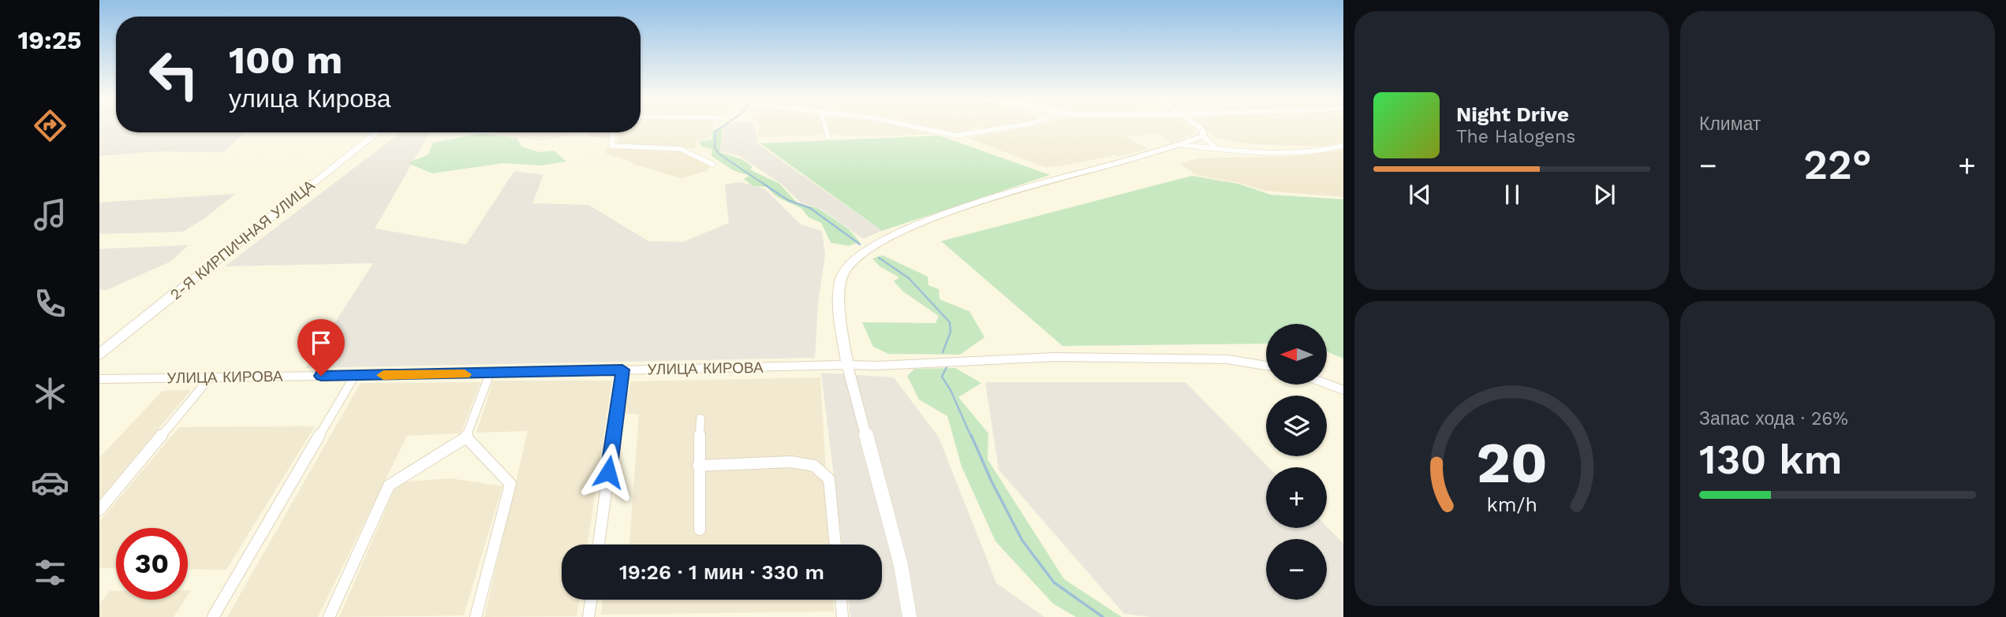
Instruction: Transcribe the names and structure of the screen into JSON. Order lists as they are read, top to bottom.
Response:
{
  "streets": {
    "main road": ["УЛИЦА КИРОВА"],
    "street": ["2-Я КИРПИЧНАЯ УЛИЦА"]
  },
  "north": "left",
  "page": {
    "tabs": "19:25",
    "tile": [
      "Климат",
      ["Запас хода · 26%", "130 km"]
    ],
    "turn": ["100 m", "улица Кирова"],
    "song": ["Night Drive", "The Halogens"],
    "heat": ["−", "22°", "+"],
    "map_buttons": ["+", "−"],
    "limit": "30",
    "trip": "19:26 · 1 мин · 330 m",
    "gauge": ["20", "km/h"]
  }
}
